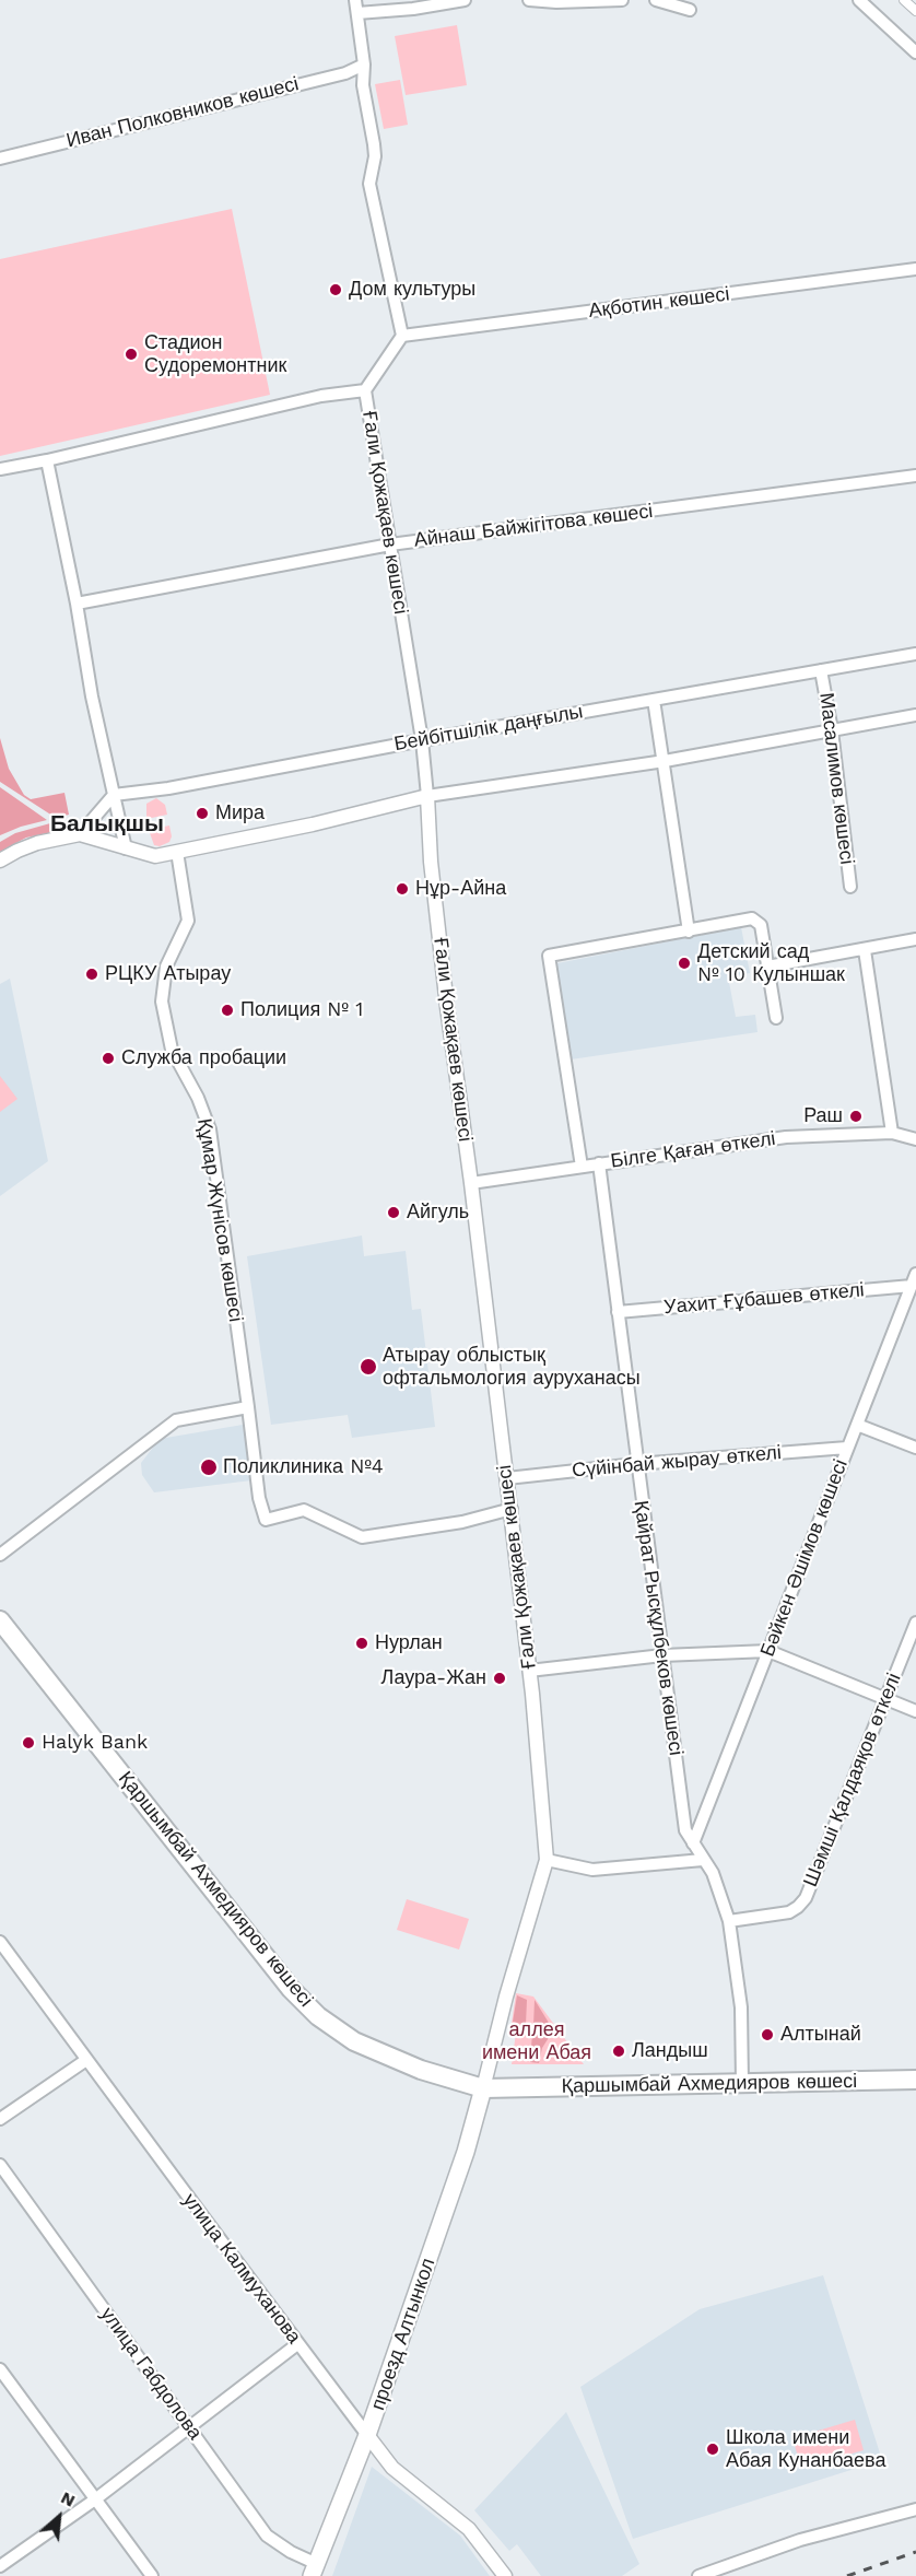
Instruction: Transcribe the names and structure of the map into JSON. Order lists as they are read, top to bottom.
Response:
{
  "streets": {
    "main road": ["Қаршымбай Ахмедияров көшесі", "проезд Алтынкол"],
    "street": [
      "Иван Полковников көшесі",
      "Ақботин көшесі",
      "Ғали Қожақаев көшесі",
      "Айнаш Байжігітова көшесі",
      "Бейбітшілік даңғылы",
      "Масалимов көшесі",
      "Білге Қаған өткелі",
      "Құмар Жүнісов көшесі",
      "Уахит Ғұбашев өткелі",
      "Сүйінбай жырау өткелі",
      "Бәйкен Әшімов көшесі",
      "Қайрат Рысқұлбеков көшесі",
      "Шәмші Қалдаяқов өткелі",
      "улица Калмуханова",
      "улица Габдолова"
    ]
  },
  "crossings": [
    ["Ақботин көшесі", "Ғали Қожақаев көшесі"],
    ["Ғали Қожақаев көшесі", "Айнаш Байжігітова көшесі"],
    ["Ғали Қожақаев көшесі", "Бейбітшілік даңғылы"],
    ["Ғали Қожақаев көшесі", "Білге Қаған өткелі"],
    ["Ғали Қожақаев көшесі", "Құмар Жүнісов көшесі"],
    ["Ғали Қожақаев көшесі", "Сүйінбай жырау өткелі"],
    ["Ғали Қожақаев көшесі", "Қаршымбай Ахмедияров көшесі"],
    ["Ғали Қожақаев көшесі", "проезд Алтынкол"],
    ["Бейбітшілік даңғылы", "Масалимов көшесі"],
    ["Білге Қаған өткелі", "Қайрат Рысқұлбеков көшесі"],
    ["Уахит Ғұбашев өткелі", "Бәйкен Әшімов көшесі"],
    ["Уахит Ғұбашев өткелі", "Қайрат Рысқұлбеков көшесі"],
    ["Сүйінбай жырау өткелі", "Бәйкен Әшімов көшесі"],
    ["Сүйінбай жырау өткелі", "Қайрат Рысқұлбеков көшесі"],
    ["Бәйкен Әшімов көшесі", "Қайрат Рысқұлбеков көшесі"],
    ["Қайрат Рысқұлбеков көшесі", "Шәмші Қалдаяқов өткелі"],
    ["Қайрат Рысқұлбеков көшесі", "Қаршымбай Ахмедияров көшесі"],
    ["Қаршымбай Ахмедияров көшесі", "проезд Алтынкол"],
    ["улица Калмуханова", "проезд Алтынкол"],
    ["проезд Алтынкол", "улица Габдолова"]
  ],
  "districts": ["Балықшы"],
  "parks": ["аллея имени Абая"],
  "places": [
    "Дом культуры",
    "Стадион Судоремонтник",
    "Мира",
    "Нұр-Айна",
    "Детский сад № 10 Кулыншак",
    "РЦКУ Атырау",
    "Полиция № 1",
    "Служба пробации",
    "Раш",
    "Айгуль",
    "Атырау облыстық офтальмология ауруханасы",
    "Поликлиника №4",
    "Нурлан",
    "Лаура-Жан",
    "Halyk Bank",
    "Алтынай",
    "Ландыш",
    "Школа имени Абая Кунанбаева"
  ],
  "north": "top right"
}
